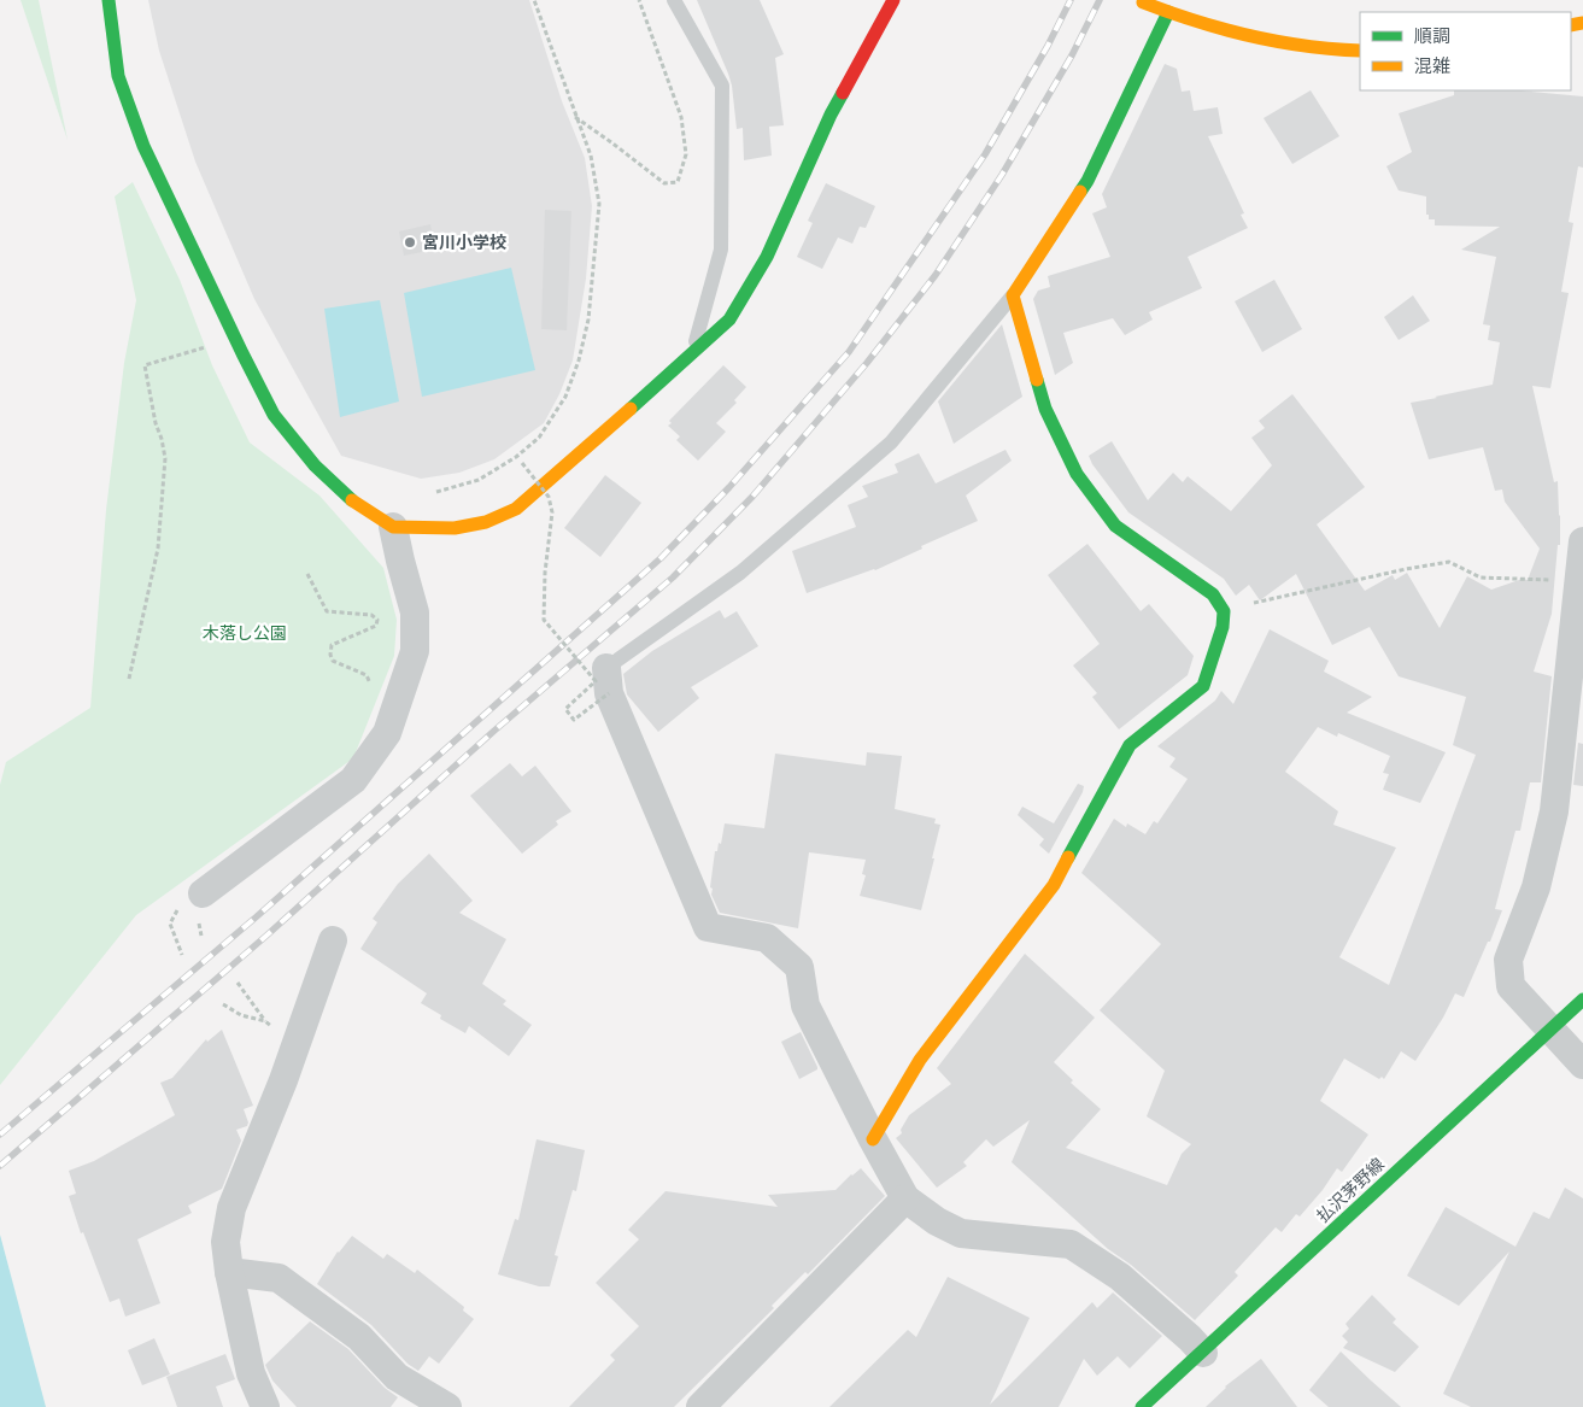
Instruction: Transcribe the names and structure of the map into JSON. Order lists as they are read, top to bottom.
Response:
{
  "streets": {
    "street": ["払沢茅野線"]
  },
  "parks": ["木落し公園"],
  "places": ["宮川小学校"],
  "legend": ["順調", "混雑"]
}
